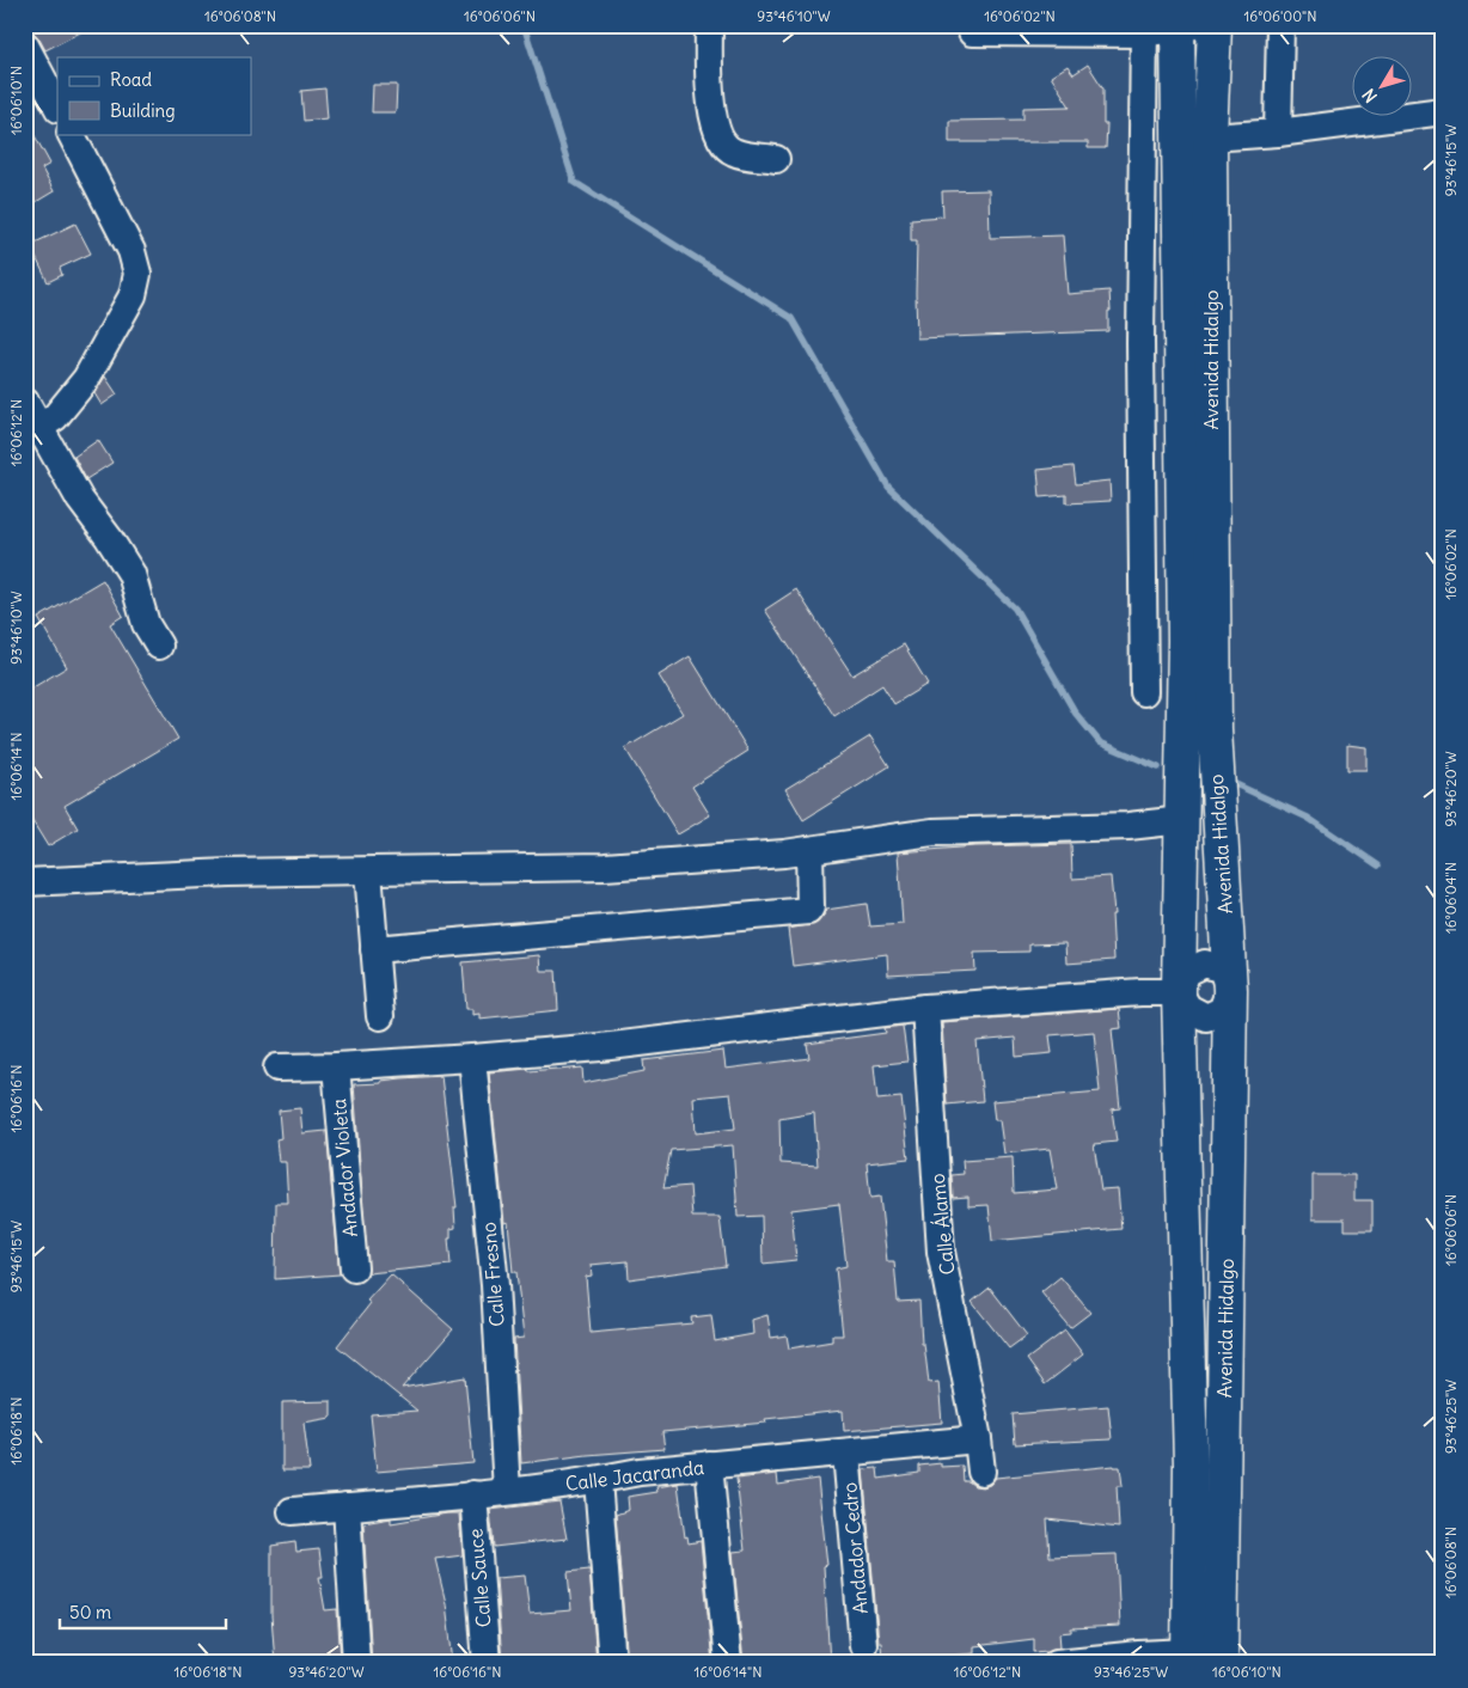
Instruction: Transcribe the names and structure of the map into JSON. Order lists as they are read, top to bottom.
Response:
{
  "streets": {
    "main road": ["Avenida Hidalgo"],
    "street": [
      "Andador Violeta",
      "Calle Álamo",
      "Calle Fresno",
      "Calle Jacaranda",
      "Andador Cedro",
      "Calle Sauce"
    ]
  },
  "crossings": [
    ["Calle Álamo", "Calle Jacaranda"],
    ["Calle Fresno", "Calle Jacaranda"],
    ["Calle Jacaranda", "Andador Cedro"],
    ["Calle Jacaranda", "Calle Sauce"]
  ],
  "legend": ["Road", "Building"],
  "scale_bar": "50 m",
  "north": "bottom left",
  "coordinates": [
    "16°06'08\"N",
    "16°06'06\"N",
    "93°46'10\"W",
    "16°06'02\"N",
    "16°06'00\"N",
    "16°06'10\"N",
    "93°46'15\"W",
    "16°06'12\"N",
    "16°06'14\"N",
    "93°46'20\"W",
    "16°06'04\"N",
    "16°06'16\"N",
    "93°46'25\"W",
    "16°06'18\"N"
  ]
}
